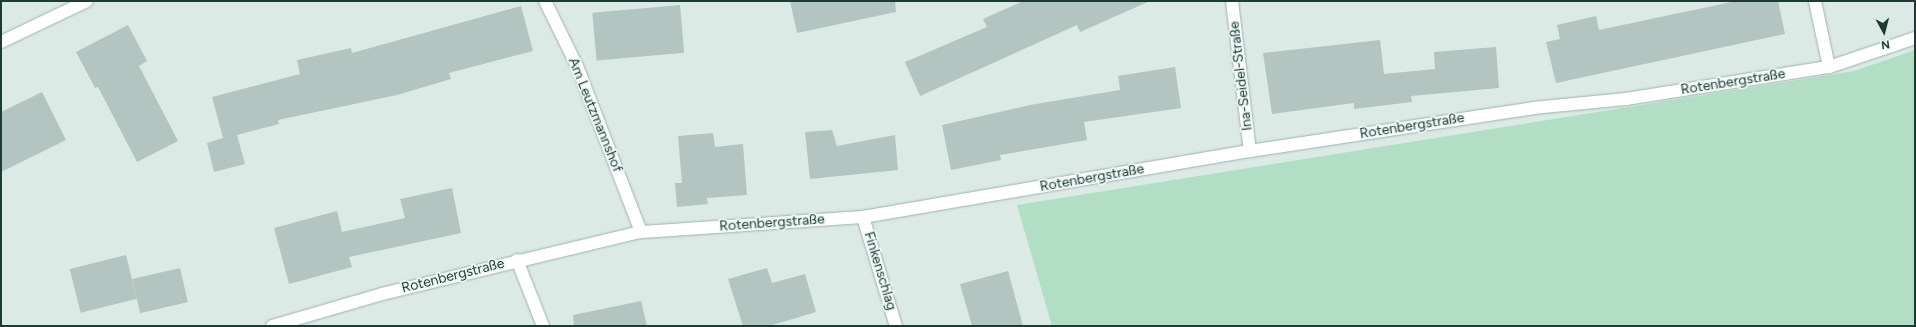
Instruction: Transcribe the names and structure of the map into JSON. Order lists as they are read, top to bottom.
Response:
{
  "streets": {
    "street": [
      "Ina-Seidel-Straße",
      "Rotenbergstraße",
      "Am Leutzmannshof",
      "Finkenschlag"
    ]
  },
  "crossings": [
    ["Ina-Seidel-Straße", "Rotenbergstraße"],
    ["Rotenbergstraße", "Am Leutzmannshof"],
    ["Rotenbergstraße", "Finkenschlag"]
  ],
  "north": "bottom"
}
